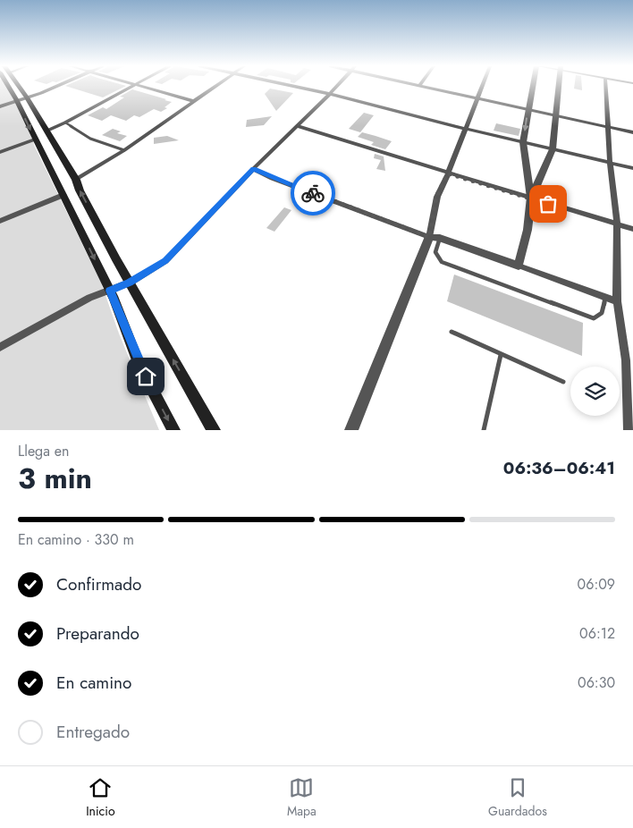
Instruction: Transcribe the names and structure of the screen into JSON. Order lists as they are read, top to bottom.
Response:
{
  "page": {
    "heading": ["3 min", "Llega en", "06:36–06:41"],
    "bar": "En camino · 330 m",
    "list": [
      ["Confirmado", "06:09"],
      ["Preparando", "06:12"],
      ["En camino", "06:30"],
      "Entregado"
    ],
    "tabs": ["Inicio", "Mapa", "Guardados"]
  }
}
